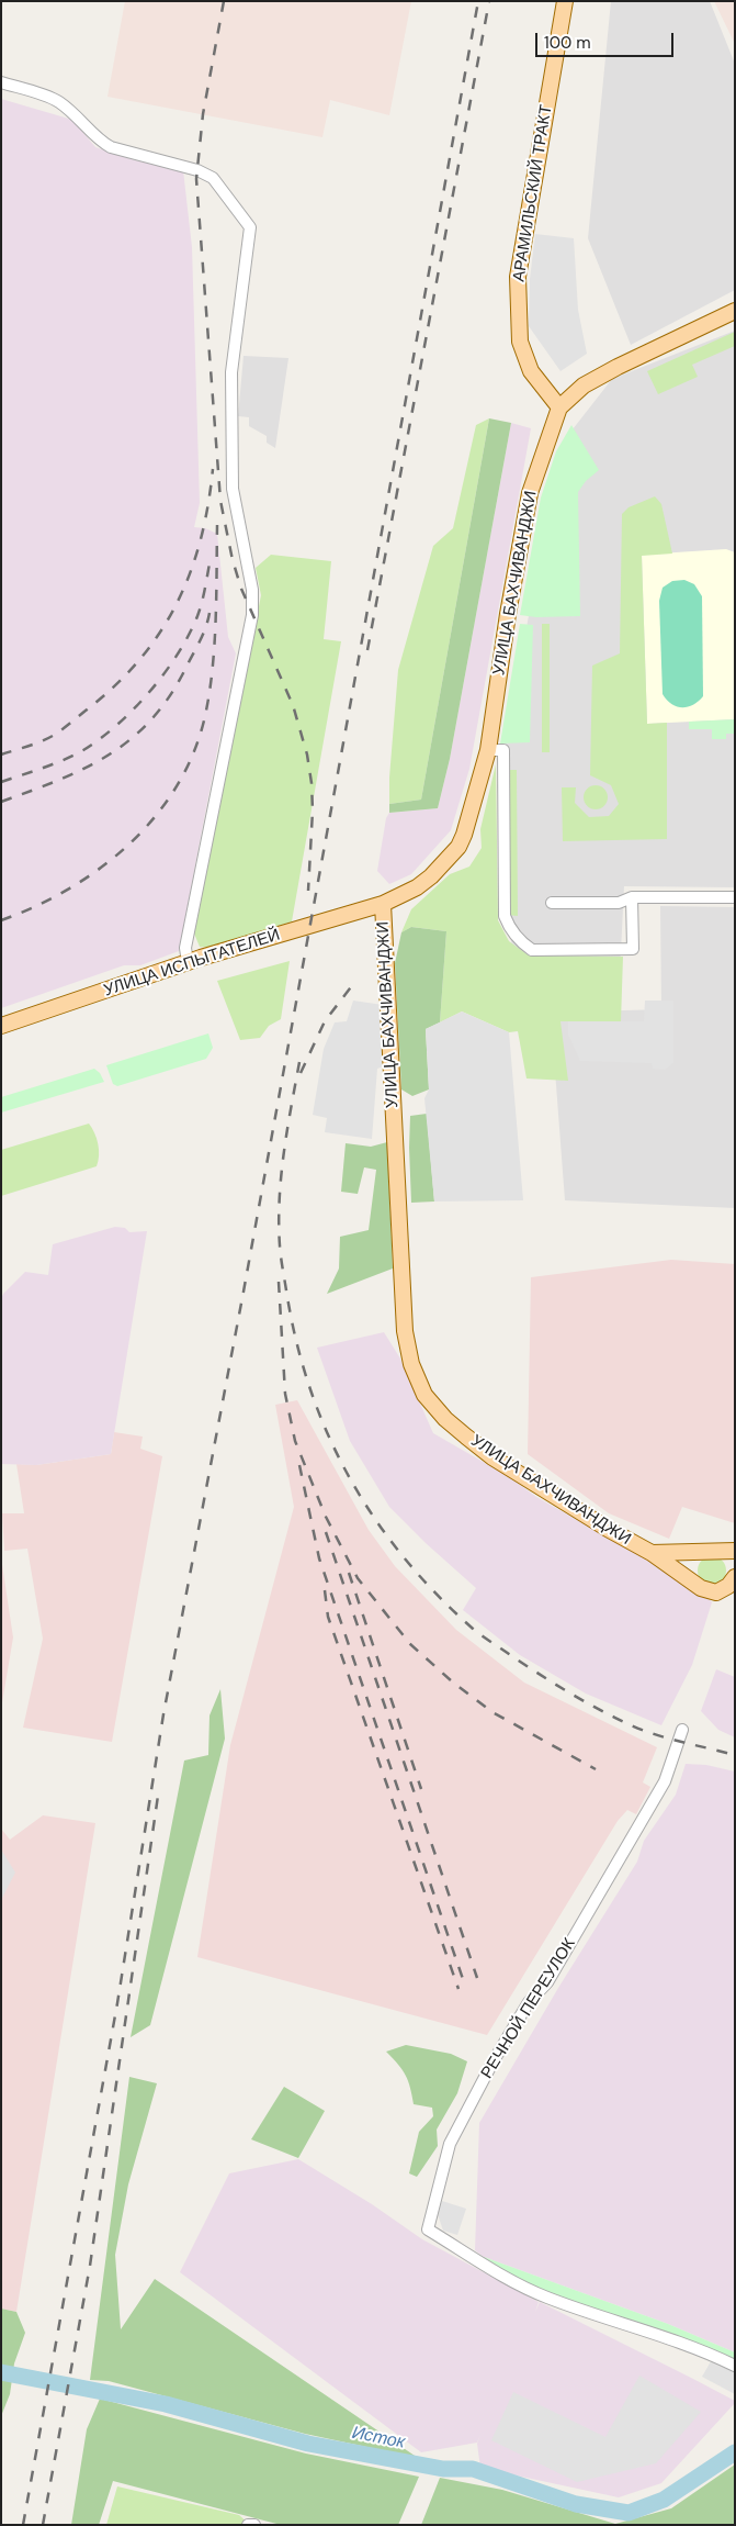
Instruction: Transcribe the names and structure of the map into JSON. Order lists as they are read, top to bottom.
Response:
{
  "streets": {
    "main road": ["АРАМИЛЬСКИЙ ТРАКТ", "УЛИЦА БАХЧИВАНДЖИ", "УЛИЦА ИСПЫТАТЕЛЕЙ"],
    "street": ["РЕЧНОЙ ПЕРЕУЛОК"]
  },
  "crossings": [
    ["АРАМИЛЬСКИЙ ТРАКТ", "УЛИЦА БАХЧИВАНДЖИ"],
    ["УЛИЦА БАХЧИВАНДЖИ", "УЛИЦА ИСПЫТАТЕЛЕЙ"]
  ],
  "water": ["Исток"],
  "scale_bar": "100 m"
}
